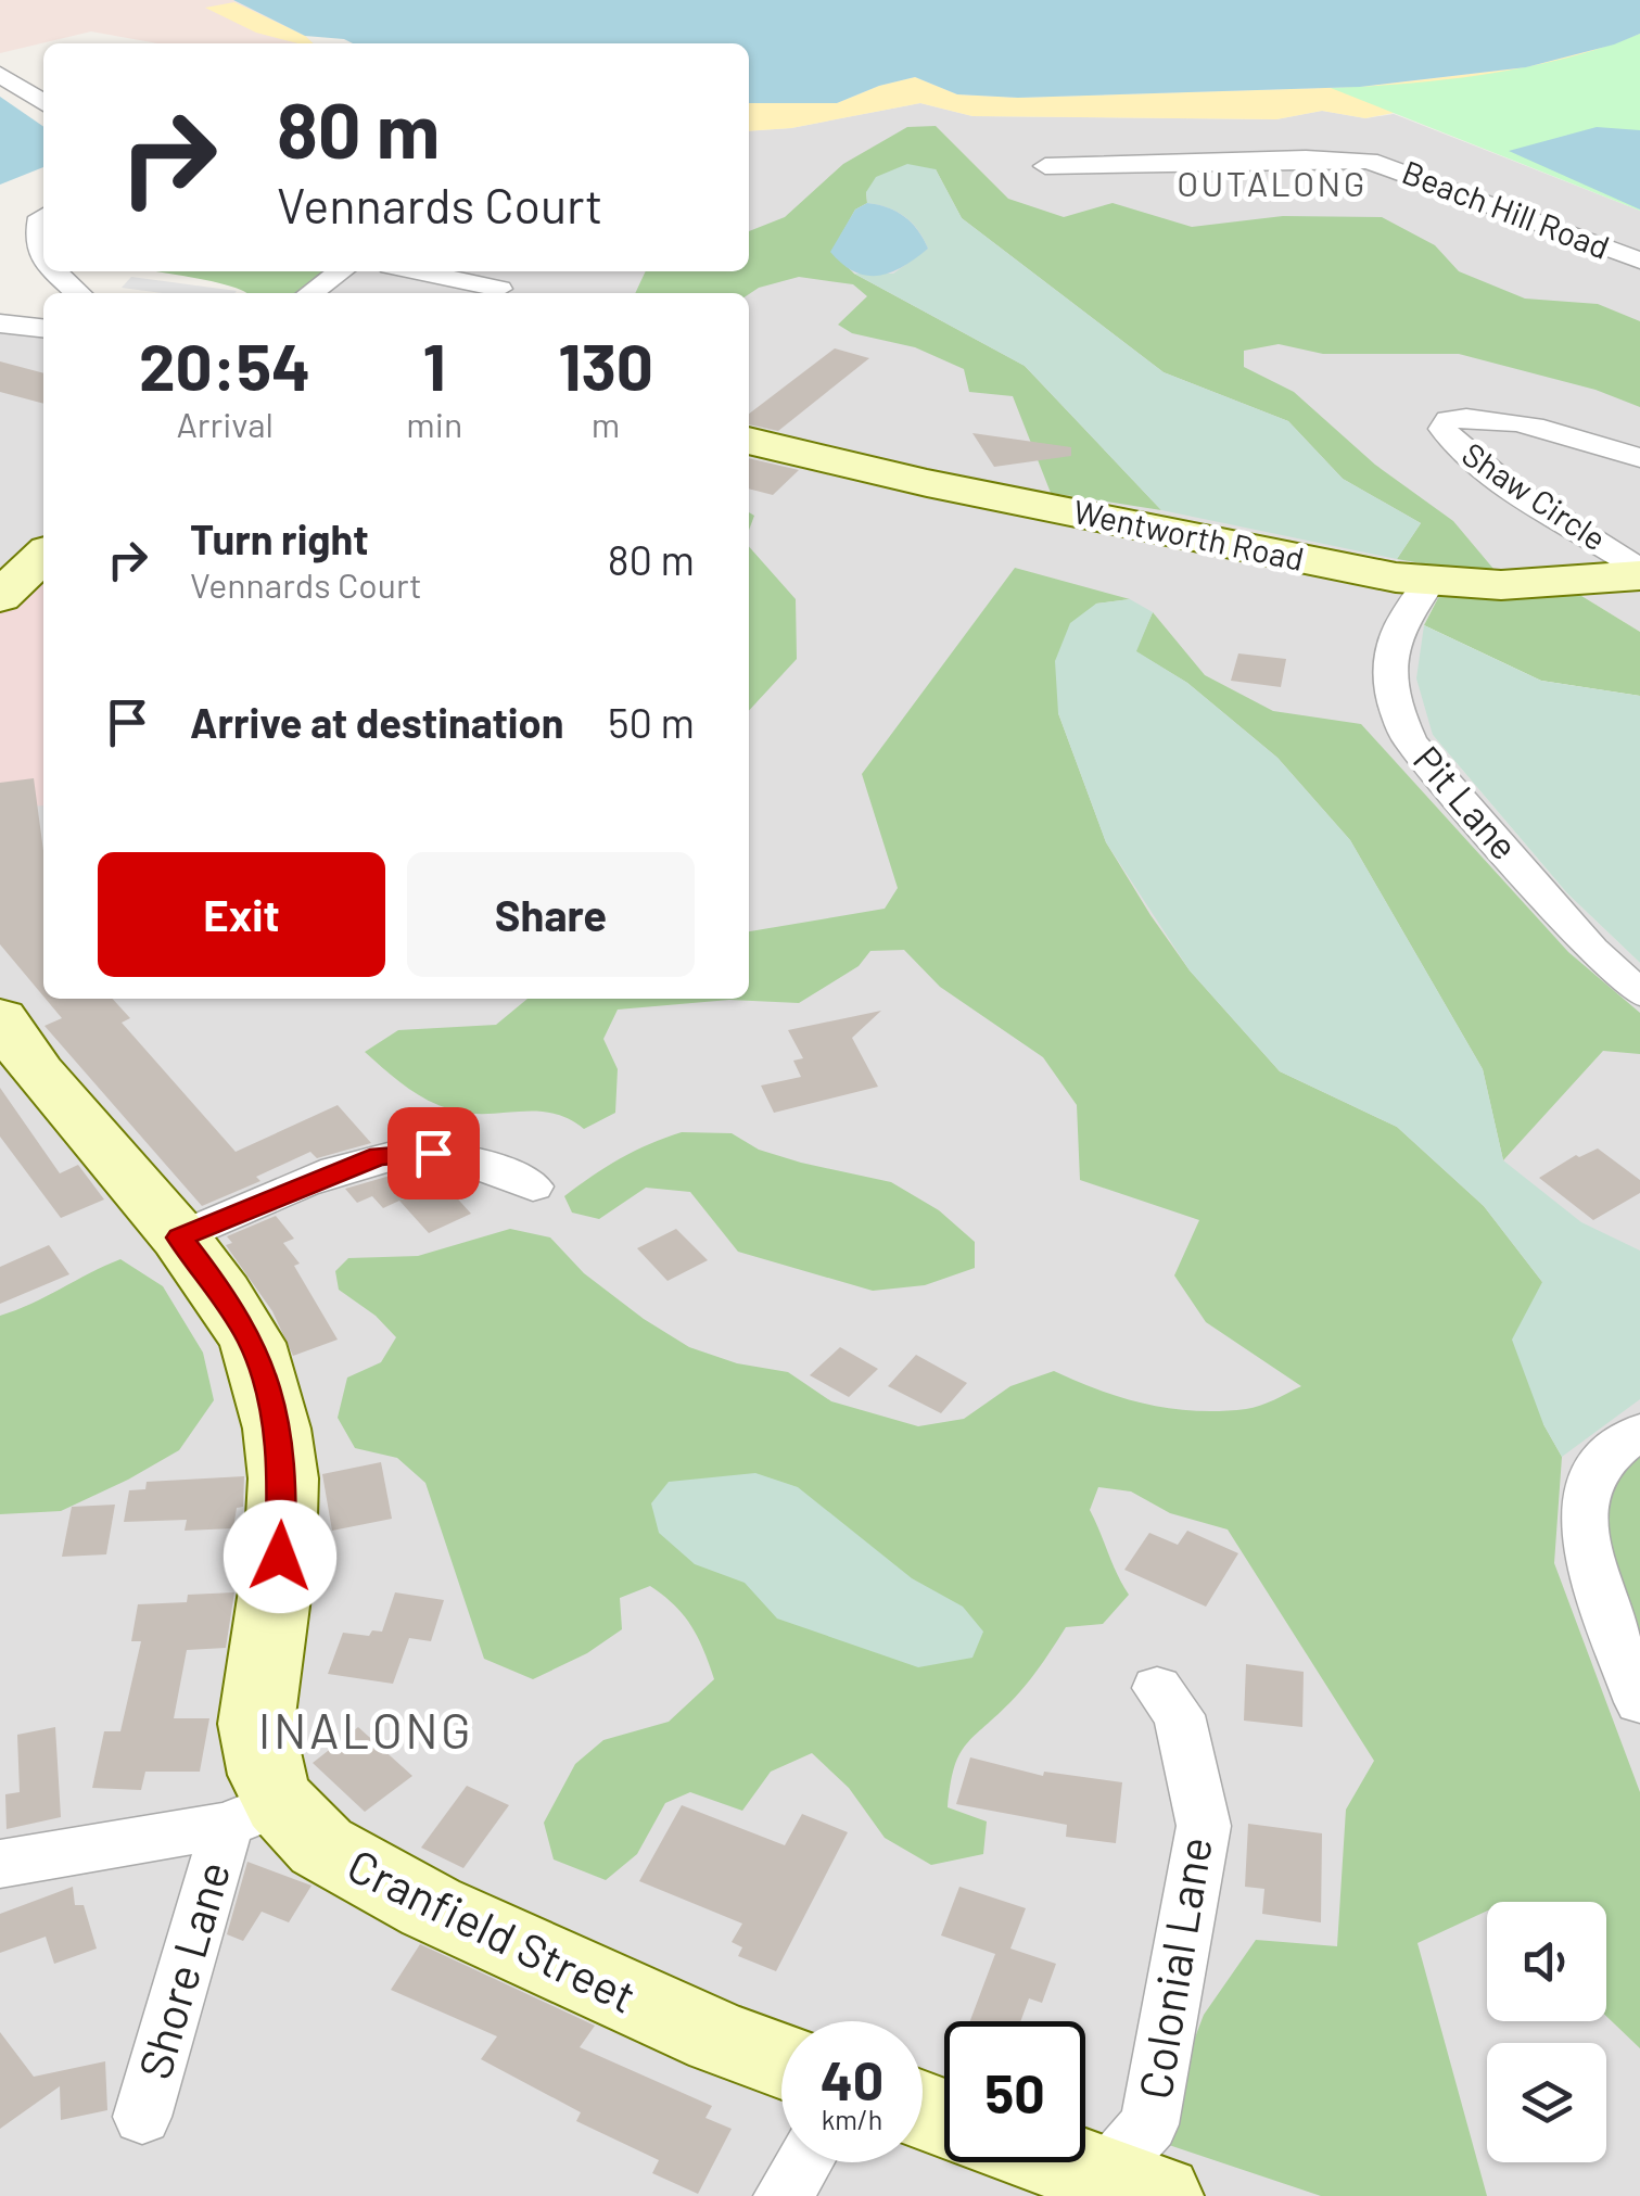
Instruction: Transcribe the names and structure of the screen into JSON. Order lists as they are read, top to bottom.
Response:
{
  "streets": {
    "main road": ["Wentworth Road", "Cranfield Street"],
    "street": [
      "Beach Hill Road",
      "Shaw Circle",
      "Pit Lane",
      "Colonial Lane",
      "Shore Lane"
    ]
  },
  "crossings": [
    ["Shaw Circle", "Wentworth Road"],
    ["Wentworth Road", "Pit Lane"],
    ["Cranfield Street", "Shore Lane"]
  ],
  "districts": ["OUTALONG", "INALONG"],
  "page": {
    "turn": ["80 m", "Vennards Court"],
    "eta": [
      "20:54",
      "Arrival",
      "1",
      "min",
      "130",
      "m"
    ],
    "list": [
      {
        "name": "Turn right",
        "note": "Vennards Court",
        "value": "80 m"
      },
      {
        "name": "Arrive at destination",
        "value": "50 m"
      }
    ],
    "buttons": ["Exit", "Share"],
    "speed": "40 km/h",
    "limit": "50"
  }
}
